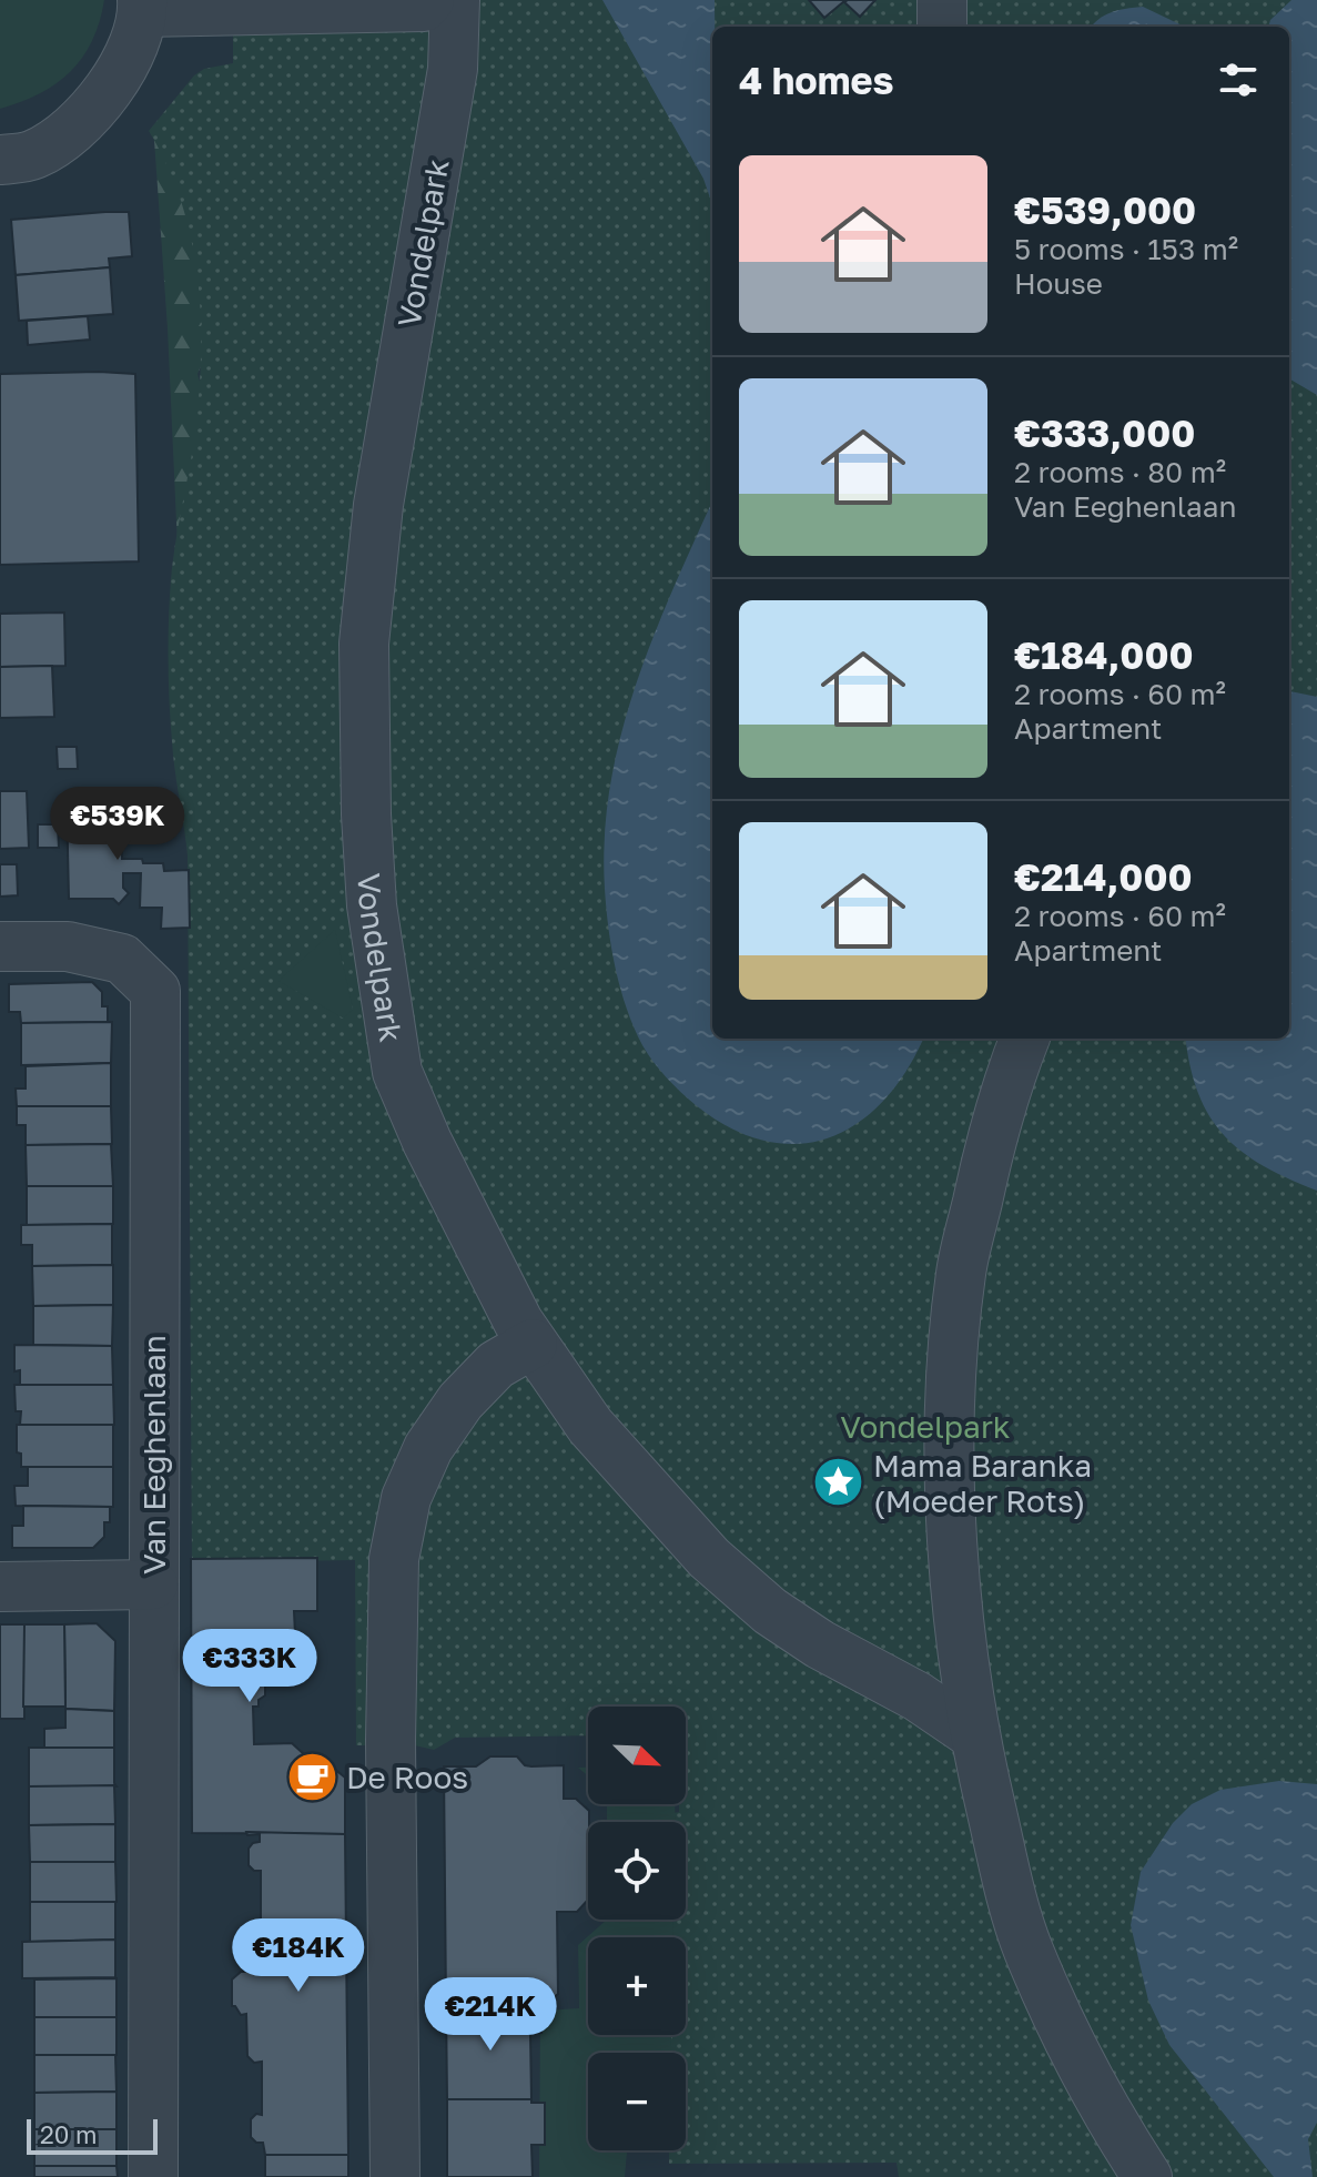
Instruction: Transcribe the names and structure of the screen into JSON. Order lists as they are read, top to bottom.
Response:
{
  "streets": {
    "street": ["Vondelpark", "Van Eeghenlaan"]
  },
  "parks": ["Vondelpark"],
  "places": {
    "place": ["Mama Baranka (Moeder Rots)"],
    "cafe": ["De Roos"]
  },
  "scale_bar": "20 m",
  "north": "bottom right",
  "page": {
    "heading": "4 homes",
    "list": [
      {
        "name": "€539,000",
        "note": "5 rooms · 153 m² · House"
      },
      {
        "name": "€333,000",
        "note": "2 rooms · 80 m² · Van Eeghenlaan"
      },
      {
        "name": "€184,000",
        "note": "2 rooms · 60 m² · Apartment"
      },
      {
        "name": "€214,000",
        "note": "2 rooms · 60 m² · Apartment"
      }
    ],
    "price": [
      "€539K",
      "€333K",
      "€184K",
      "€214K"
    ],
    "map_buttons": ["+", "−"],
    "scale": "20 m"
  }
}
